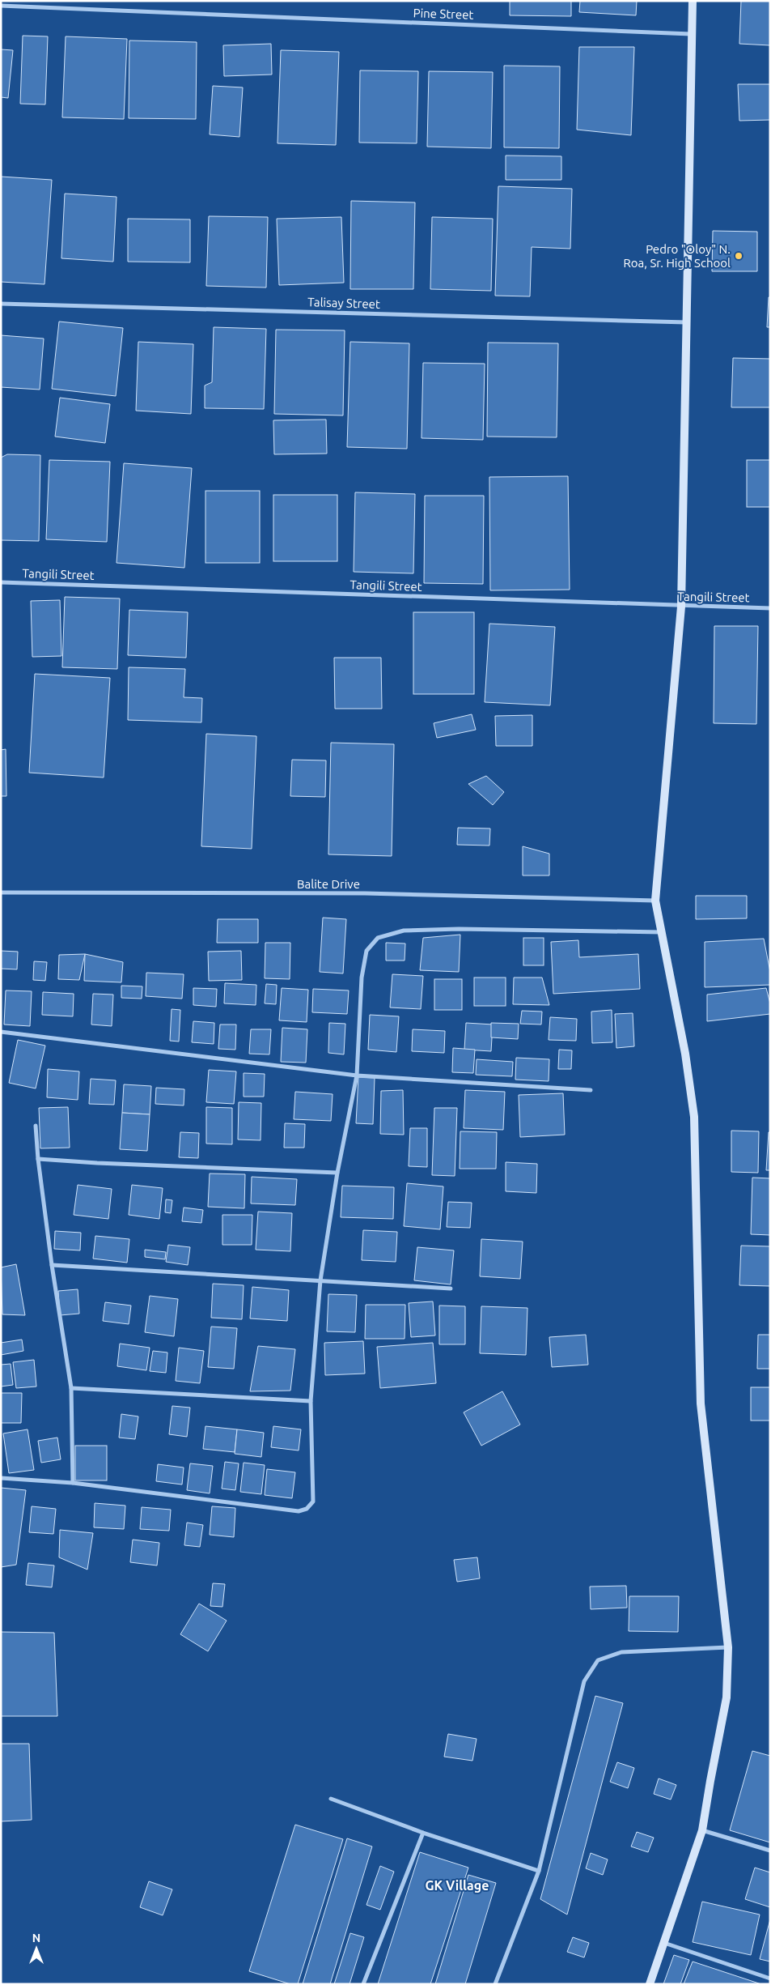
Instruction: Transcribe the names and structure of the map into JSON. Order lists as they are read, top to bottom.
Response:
{
  "streets": {
    "street": [
      "Pine Street",
      "Talisay Street",
      "Tangili Street",
      "Balite Drive"
    ]
  },
  "districts": ["GK Village"],
  "places": ["Pedro \"Oloy\" N. Roa, Sr. High School"],
  "north": "top"
}
